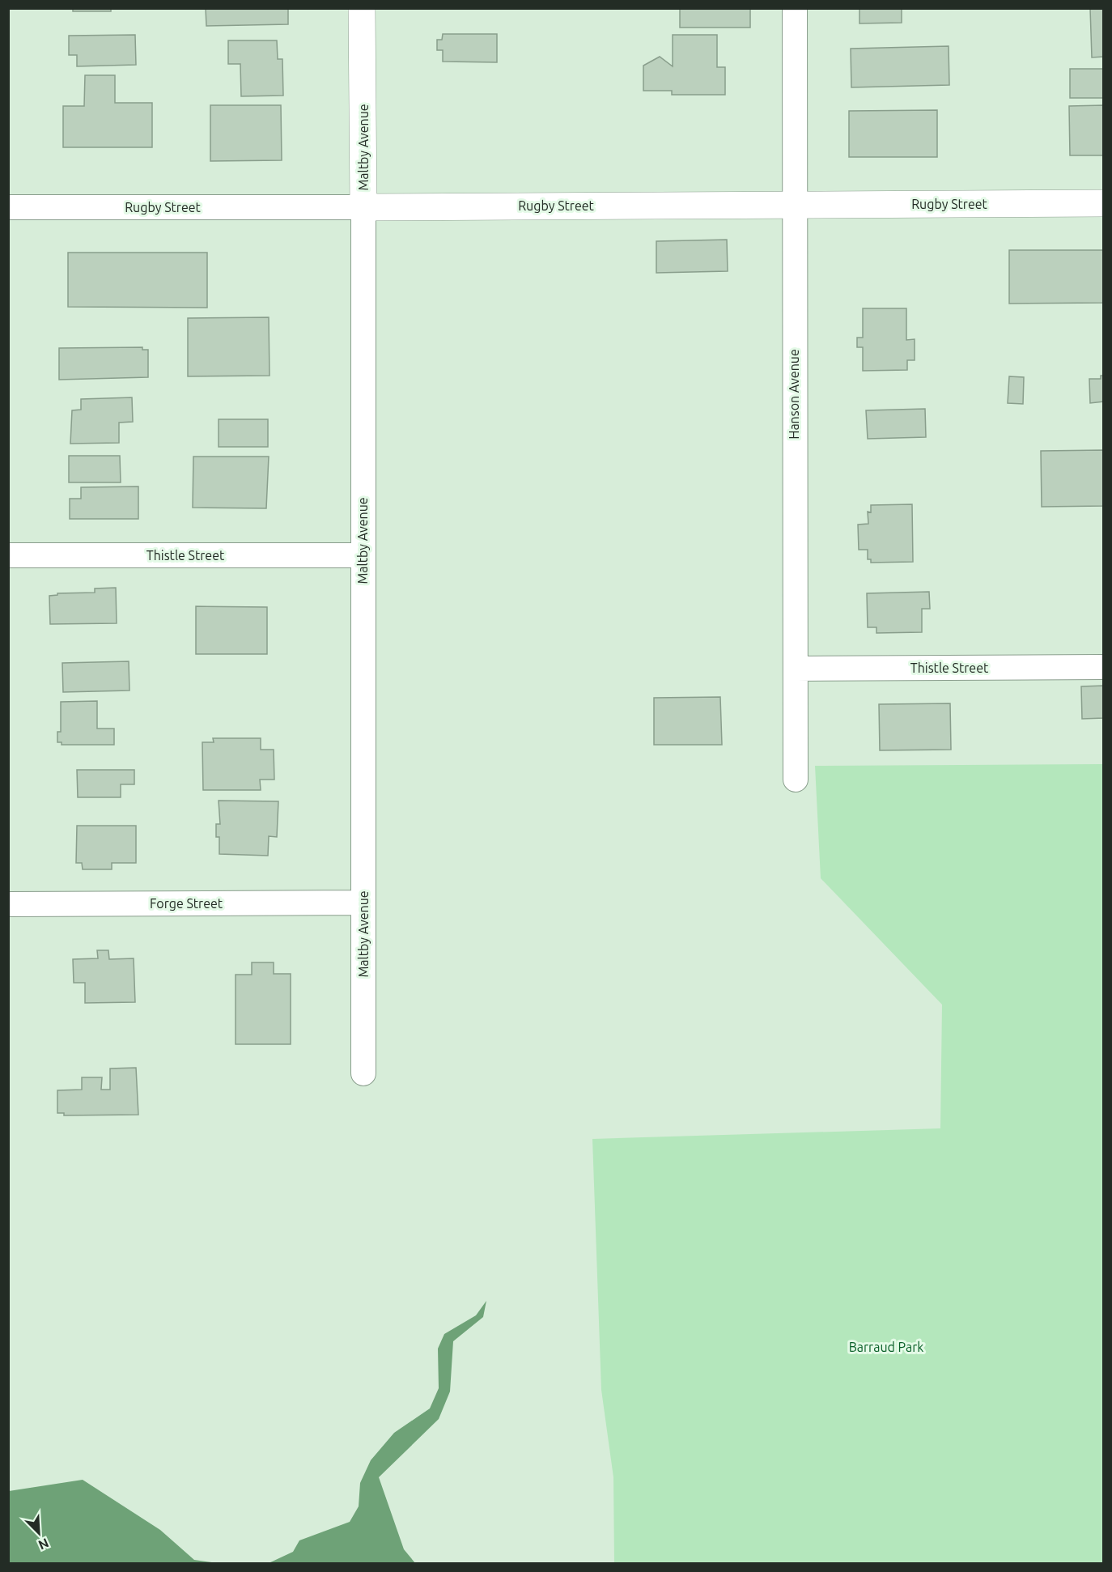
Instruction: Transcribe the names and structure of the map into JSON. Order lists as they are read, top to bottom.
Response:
{
  "streets": {
    "street": [
      "Maltby Avenue",
      "Rugby Street",
      "Hanson Avenue",
      "Thistle Street",
      "Forge Street"
    ]
  },
  "crossings": [
    ["Maltby Avenue", "Rugby Street"],
    ["Maltby Avenue", "Thistle Street"],
    ["Maltby Avenue", "Forge Street"],
    ["Rugby Street", "Hanson Avenue"],
    ["Hanson Avenue", "Thistle Street"]
  ],
  "parks": ["Barraud Park"],
  "north": "bottom right"
}
